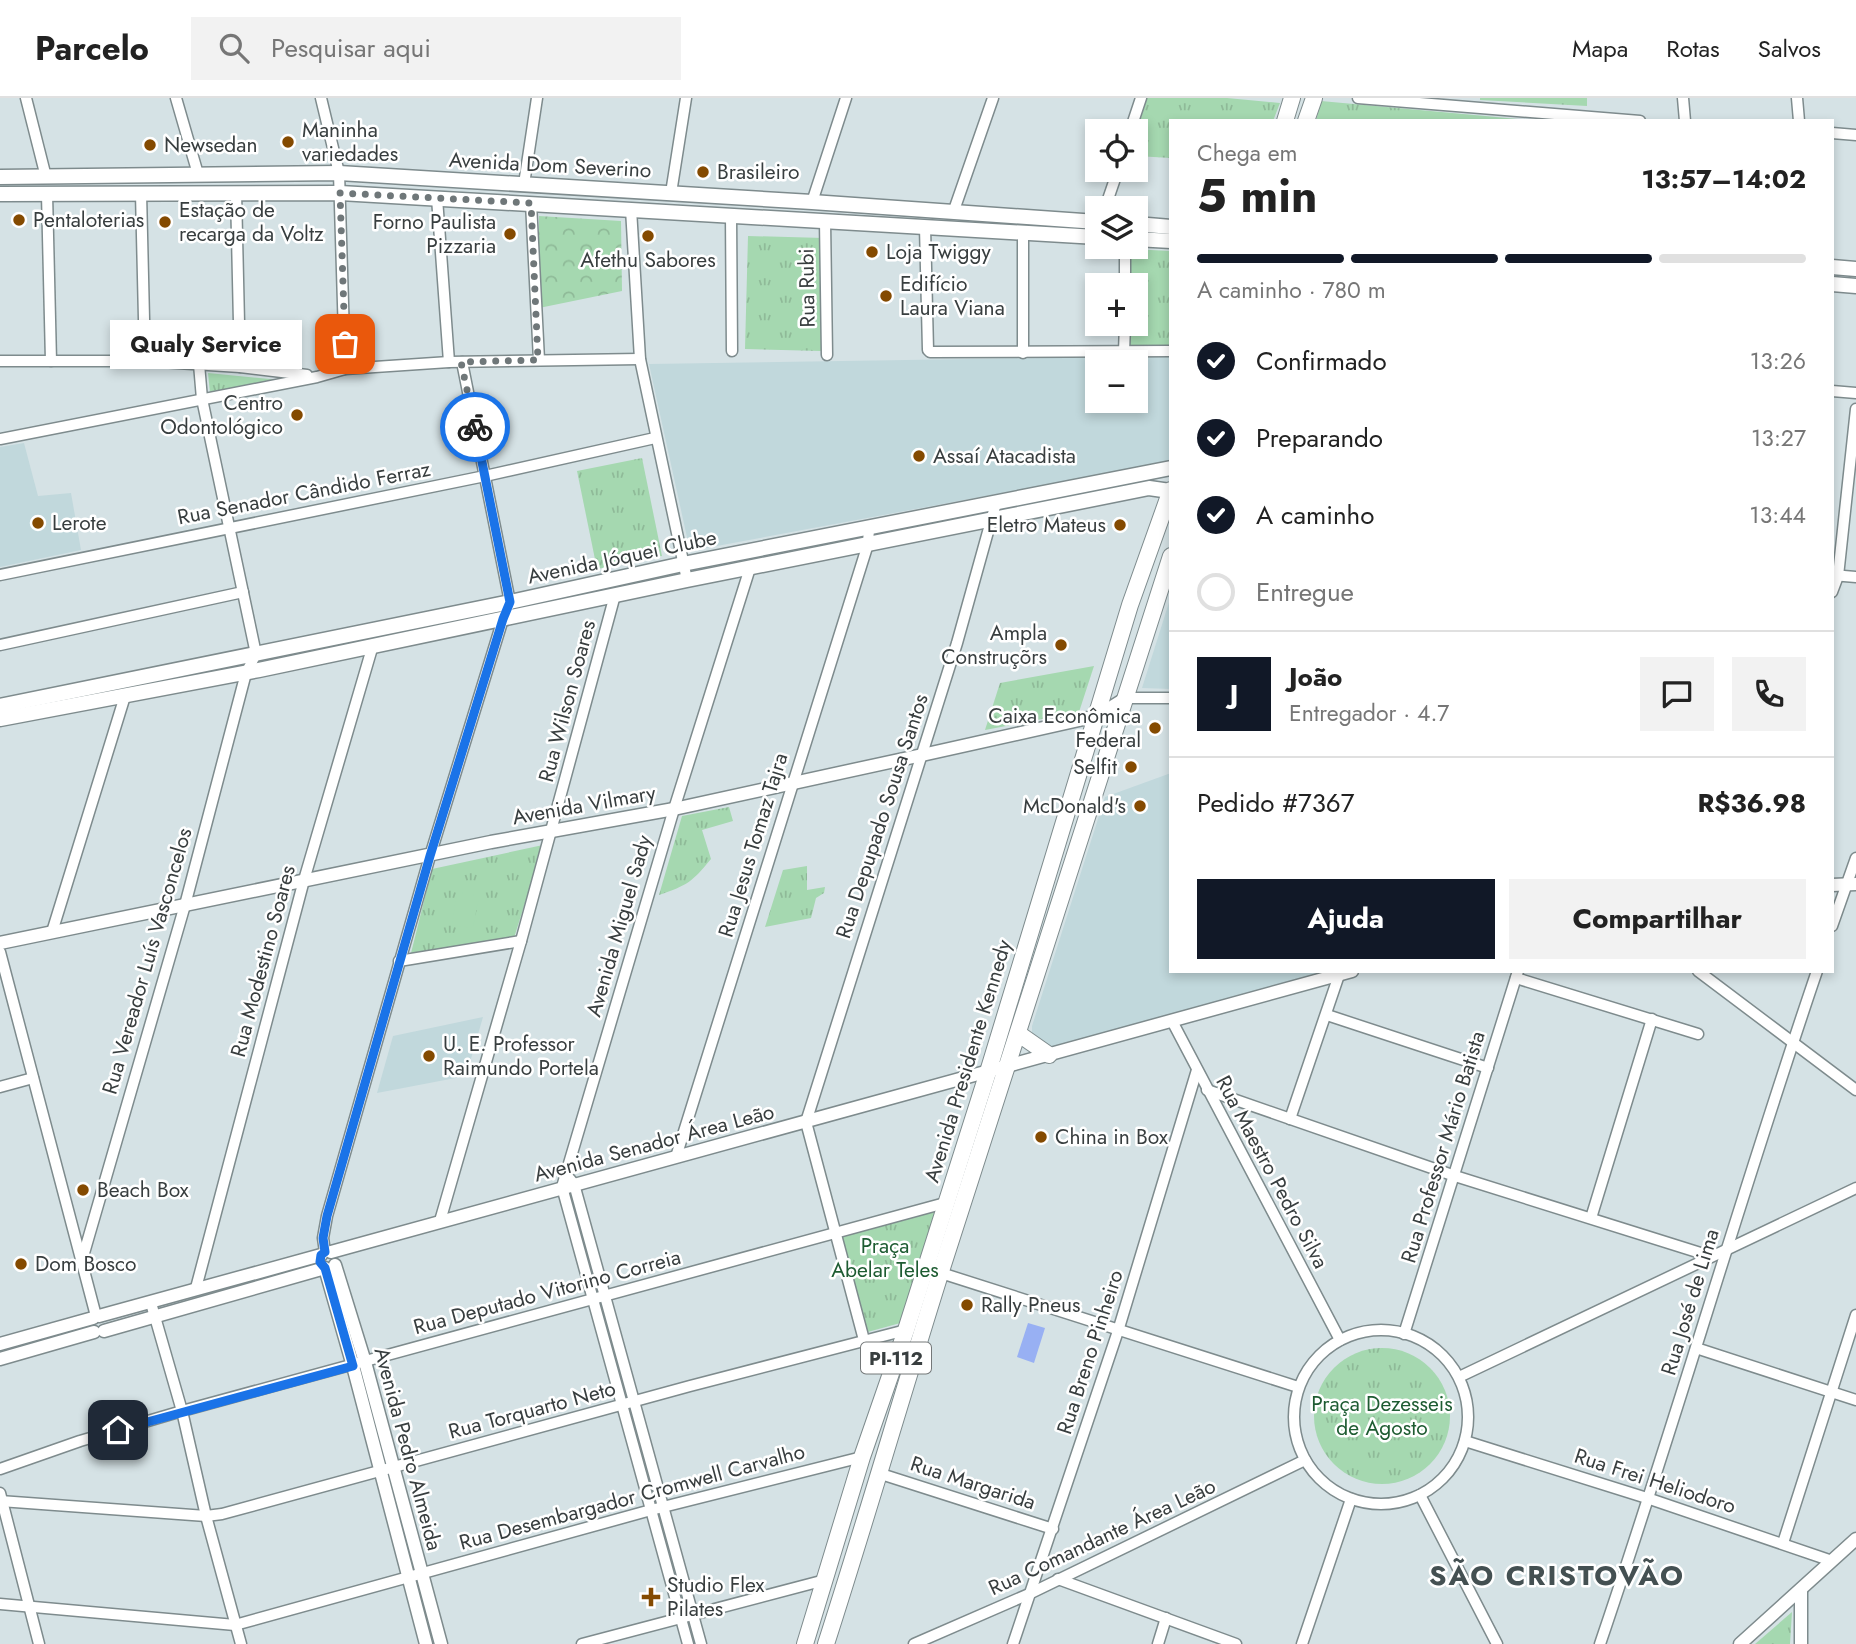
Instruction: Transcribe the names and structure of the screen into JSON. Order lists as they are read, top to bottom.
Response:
{
  "streets": {
    "main road": [
      "Avenida Dom Severino",
      "Avenida Jóquei Clube",
      "Avenida Presidente Kennedy",
      "PI-112"
    ],
    "street": [
      "Rua Rubi",
      "Rua Senador Cândido Ferraz",
      "Rua Wilson Soares",
      "Avenida Vilmary",
      "Rua Depupado Sousa Santos",
      "Rua Jesus Tomaz Tajra",
      "Avenida Miguel Sady",
      "Rua Vereador Luís Vasconcelos",
      "Rua Modestino Soares",
      "Avenida Senador Área Leão",
      "Rua Professor Mário Batista",
      "Rua Maestro Pedro Silva",
      "Rua Deputado Vitorino Correia",
      "Rua José de Lima",
      "Rua Breno Pinheiro",
      "Rua Torquarto Neto",
      "Avenida Pedro Almeida",
      "Rua Frei Heliodoro",
      "Rua Margarida",
      "Rua Desembargador Cromwell Carvalho",
      "Rua Comandante Área Leão"
    ]
  },
  "crossings": [
    ["Avenida Dom Severino", "Rua Rubi"],
    ["Avenida Jóquei Clube", "Rua Wilson Soares"],
    ["Avenida Jóquei Clube", "Rua Depupado Sousa Santos"],
    ["Avenida Jóquei Clube", "Rua Jesus Tomaz Tajra"],
    ["Avenida Jóquei Clube", "Avenida Miguel Sady"],
    ["Avenida Jóquei Clube", "Rua Vereador Luís Vasconcelos"],
    ["Avenida Jóquei Clube", "Rua Modestino Soares"],
    ["Avenida Jóquei Clube", "Avenida Pedro Almeida"],
    ["Rua Wilson Soares", "Avenida Vilmary"],
    ["Rua Wilson Soares", "Avenida Senador Área Leão"],
    ["Avenida Vilmary", "Rua Depupado Sousa Santos"],
    ["Avenida Vilmary", "Rua Jesus Tomaz Tajra"],
    ["Avenida Vilmary", "Avenida Miguel Sady"],
    ["Avenida Vilmary", "Rua Vereador Luís Vasconcelos"],
    ["Avenida Vilmary", "Rua Modestino Soares"],
    ["Avenida Vilmary", "Avenida Presidente Kennedy"],
    ["Avenida Vilmary", "Avenida Pedro Almeida"],
    ["Rua Depupado Sousa Santos", "Avenida Senador Área Leão"],
    ["Rua Jesus Tomaz Tajra", "Avenida Senador Área Leão"],
    ["Avenida Miguel Sady", "Avenida Senador Área Leão"],
    ["Rua Modestino Soares", "Avenida Senador Área Leão"],
    ["Avenida Presidente Kennedy", "Avenida Senador Área Leão"],
    ["Avenida Presidente Kennedy", "Rua Deputado Vitorino Correia"],
    ["Avenida Presidente Kennedy", "Rua Torquarto Neto"],
    ["Avenida Presidente Kennedy", "Rua Margarida"],
    ["Avenida Presidente Kennedy", "Rua Desembargador Cromwell Carvalho"],
    ["Avenida Senador Área Leão", "Avenida Pedro Almeida"],
    ["Rua Professor Mário Batista", "Rua Maestro Pedro Silva"],
    ["Rua Professor Mário Batista", "Rua Frei Heliodoro"],
    ["Rua Professor Mário Batista", "Rua Comandante Área Leão"],
    ["Rua Maestro Pedro Silva", "Rua Breno Pinheiro"],
    ["Rua Maestro Pedro Silva", "Rua Frei Heliodoro"],
    ["Rua Maestro Pedro Silva", "Rua Comandante Área Leão"],
    ["Rua Deputado Vitorino Correia", "Avenida Pedro Almeida"],
    ["Rua José de Lima", "Rua Frei Heliodoro"],
    ["Rua Breno Pinheiro", "Rua Margarida"],
    ["Rua Breno Pinheiro", "Rua Comandante Área Leão"],
    ["Rua Torquarto Neto", "Avenida Pedro Almeida"],
    ["Avenida Pedro Almeida", "Rua Desembargador Cromwell Carvalho"],
    ["Rua Frei Heliodoro", "Rua Comandante Área Leão"]
  ],
  "districts": ["SÃO CRISTOVÃO"],
  "parks": ["Praça Abelar Teles", "Praça Dezesseis de Agosto"],
  "places": {
    "other": [
      "Maninha variedades",
      "Newsedan",
      "Brasileiro",
      "Pentaloterias",
      "Estação de recarga da Voltz",
      "Forno Paulista Pizzaria",
      "Afethu Sabores",
      "Loja Twiggy",
      "Edifício Laura Viana",
      "Qualy Service",
      "Centro Odontológico",
      "Assaí Atacadista",
      "Lerote",
      "Eletro Mateus",
      "Ampla Construçõrs",
      "Caixa Econômica Federal",
      "Selfit",
      "McDonald's",
      "U. E. Professor Raimundo Portela",
      "China in Box",
      "Beach Box",
      "Dom Bosco",
      "Rally Pneus"
    ],
    "health": ["Studio Flex Pilates"]
  },
  "page": {
    "header": "Parcelo",
    "search": "Pesquisar aqui",
    "nav": ["Mapa", "Rotas", "Salvos"],
    "map_buttons": ["+", "−"],
    "heading": ["5 min", "Chega em", "13:57–14:02"],
    "panel": [
      "João",
      "Entregador · 4.7",
      "Pedido #7367",
      "R$36.98"
    ],
    "bar": "A caminho · 780 m",
    "bubble": "Qualy Service",
    "list": [
      ["Confirmado", "13:26"],
      ["Preparando", "13:27"],
      ["A caminho", "13:44"],
      "Entregue"
    ],
    "round": "J",
    "buttons": ["Ajuda", "Compartilhar"]
  }
}
